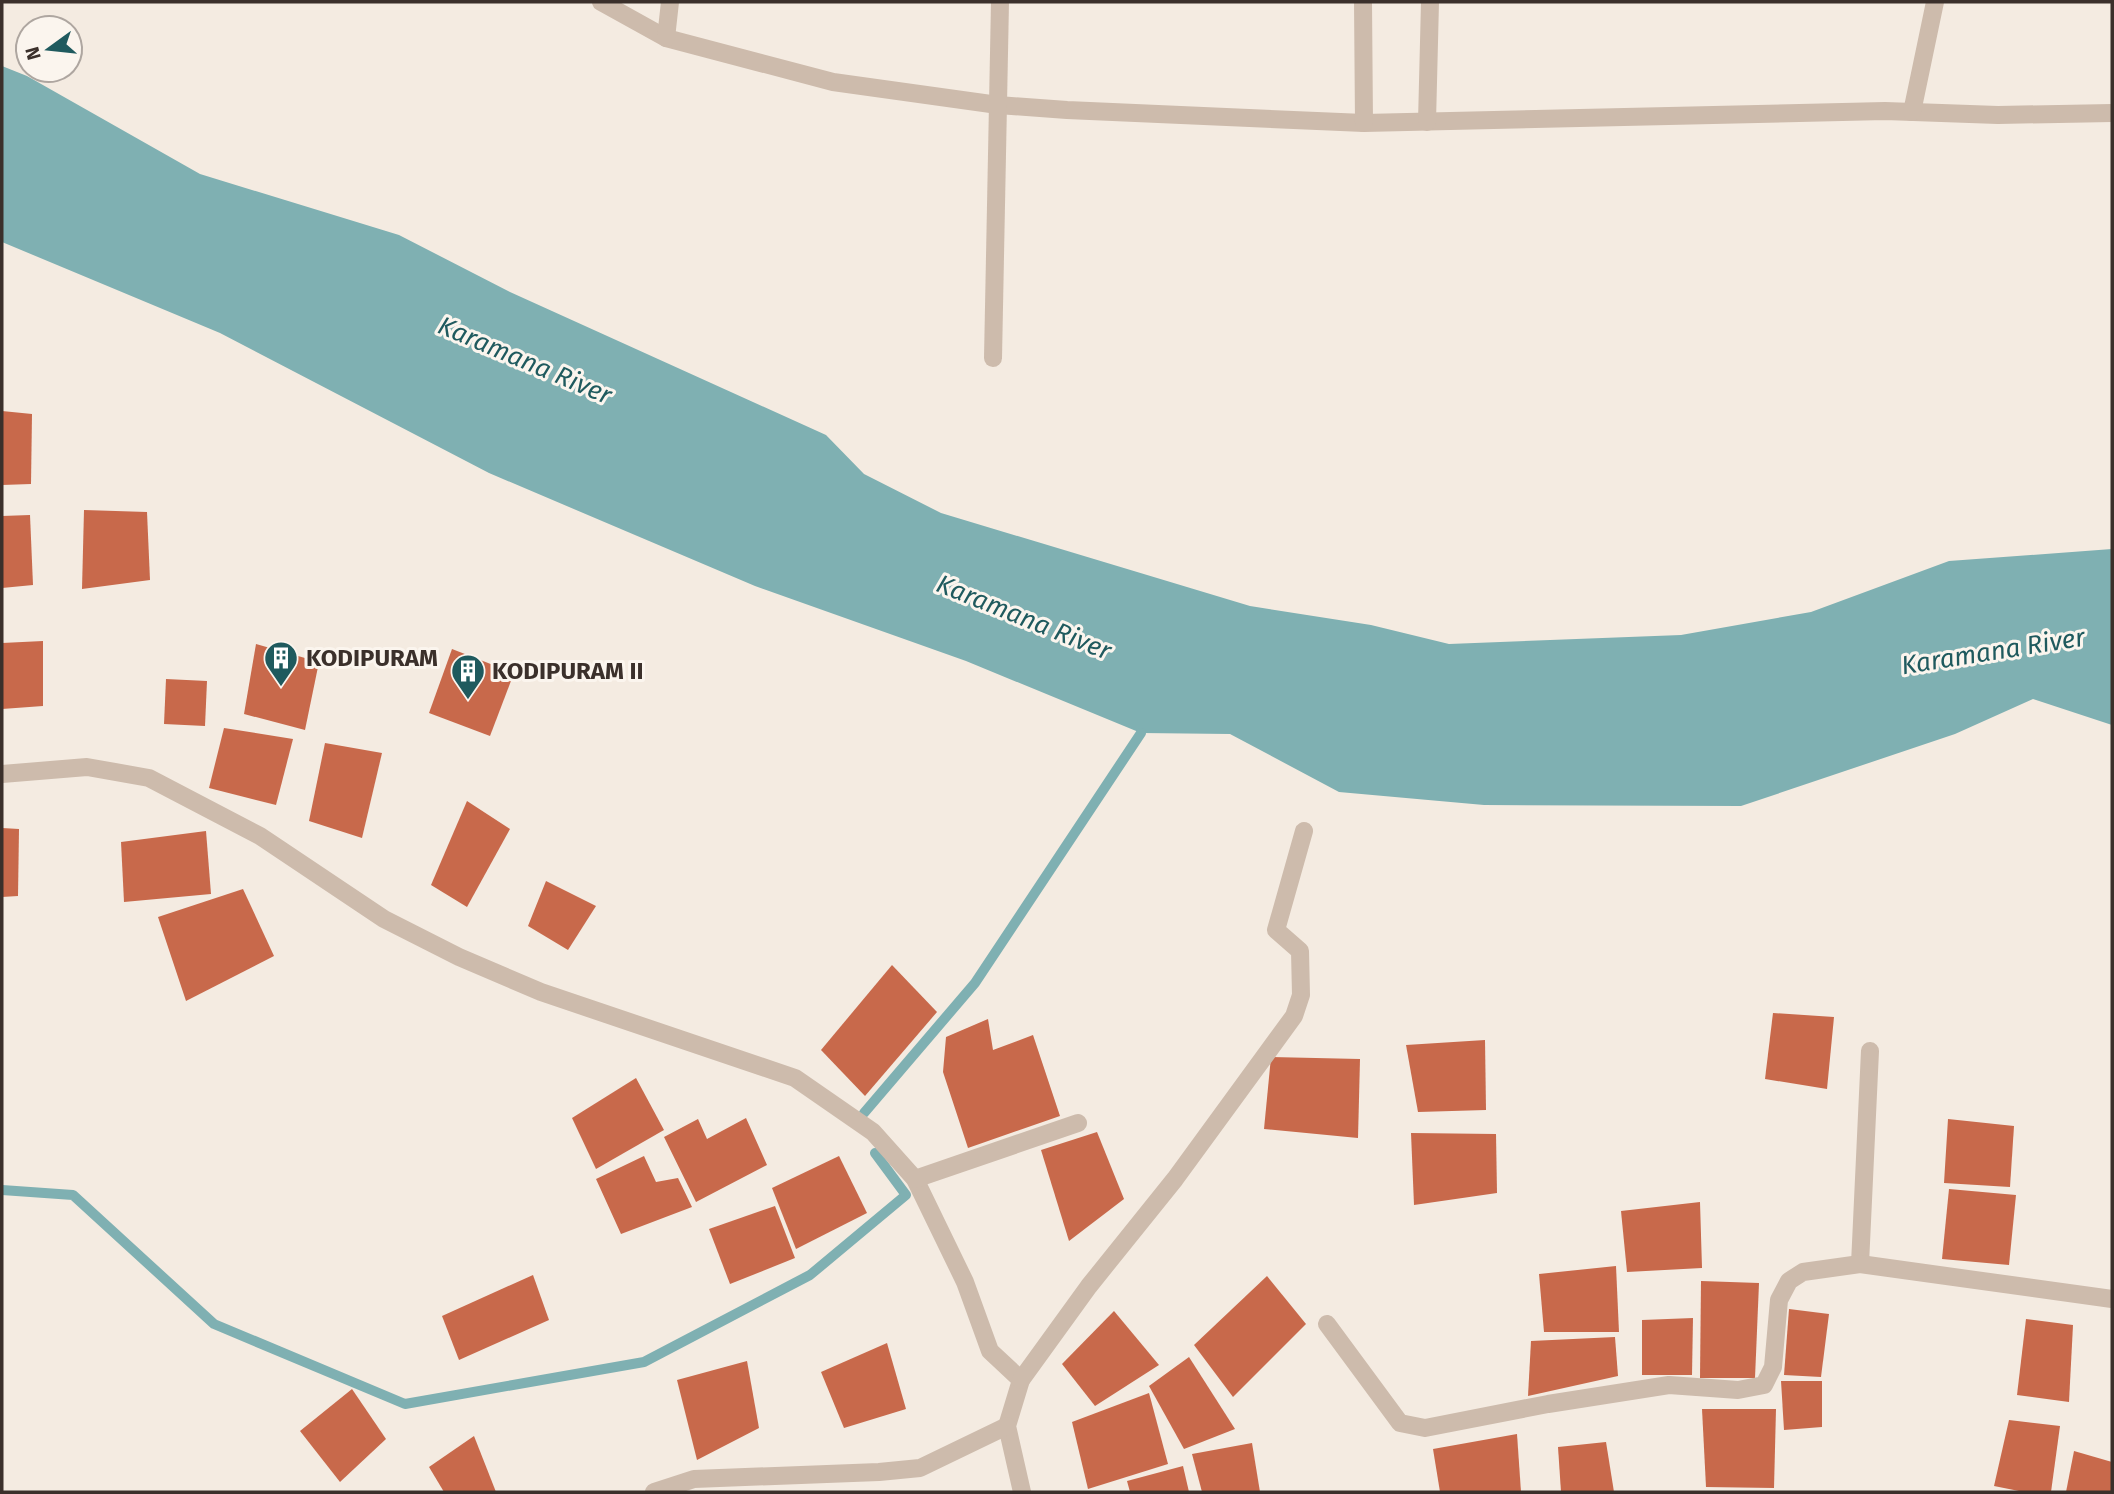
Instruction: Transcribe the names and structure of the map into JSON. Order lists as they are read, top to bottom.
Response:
{
  "water": ["Karamana River"],
  "places": {
    "building": ["KODIPURAM", "KODIPURAM II"]
  },
  "north": "left"
}
